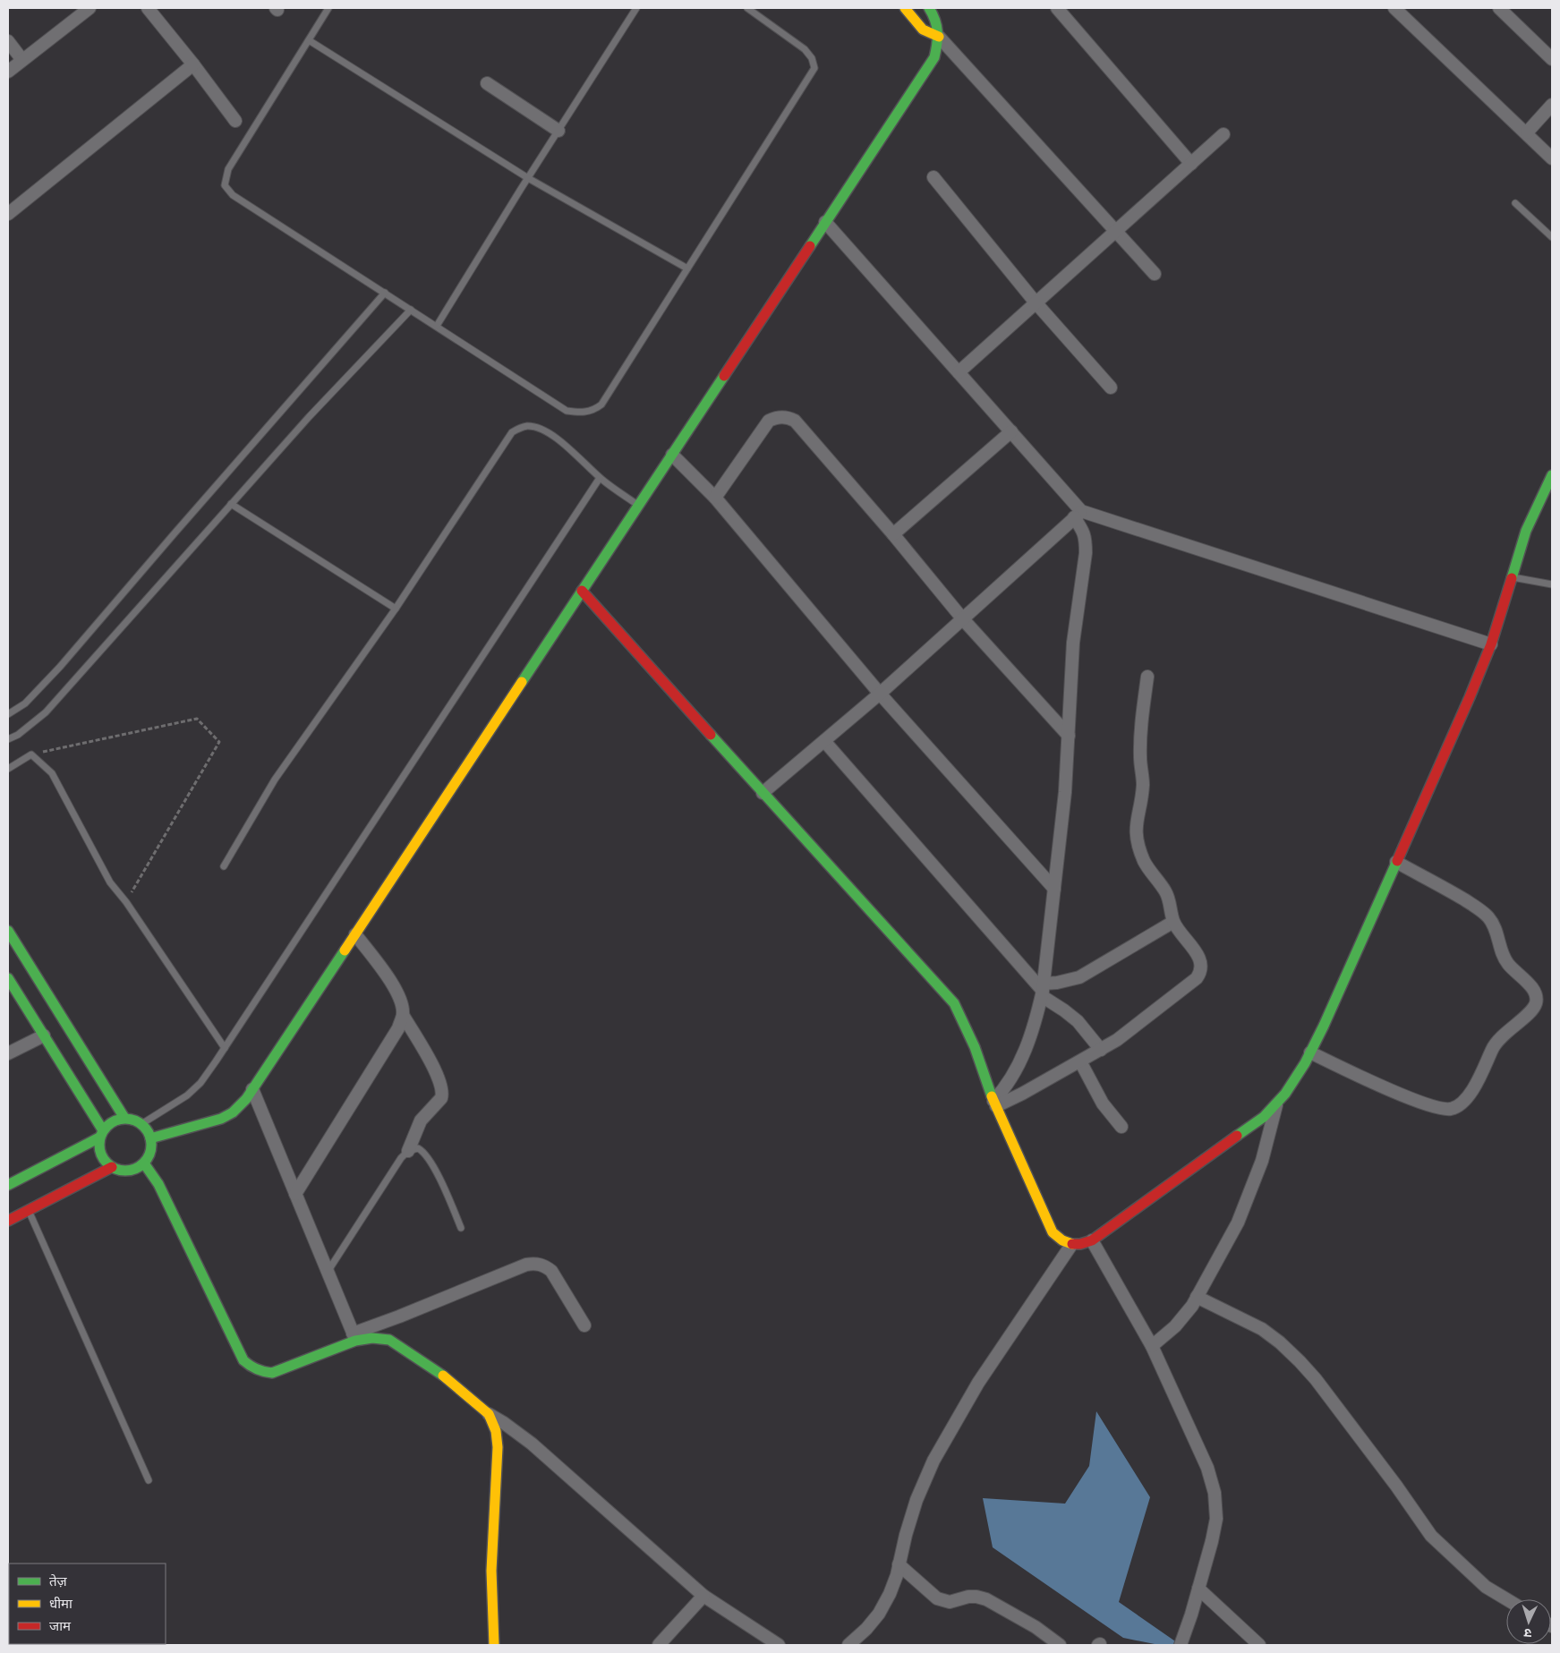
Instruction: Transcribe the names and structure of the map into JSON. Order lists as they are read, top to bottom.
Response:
{
  "legend": ["तेज़", "धीमा", "जाम"],
  "north": "bottom"
}
